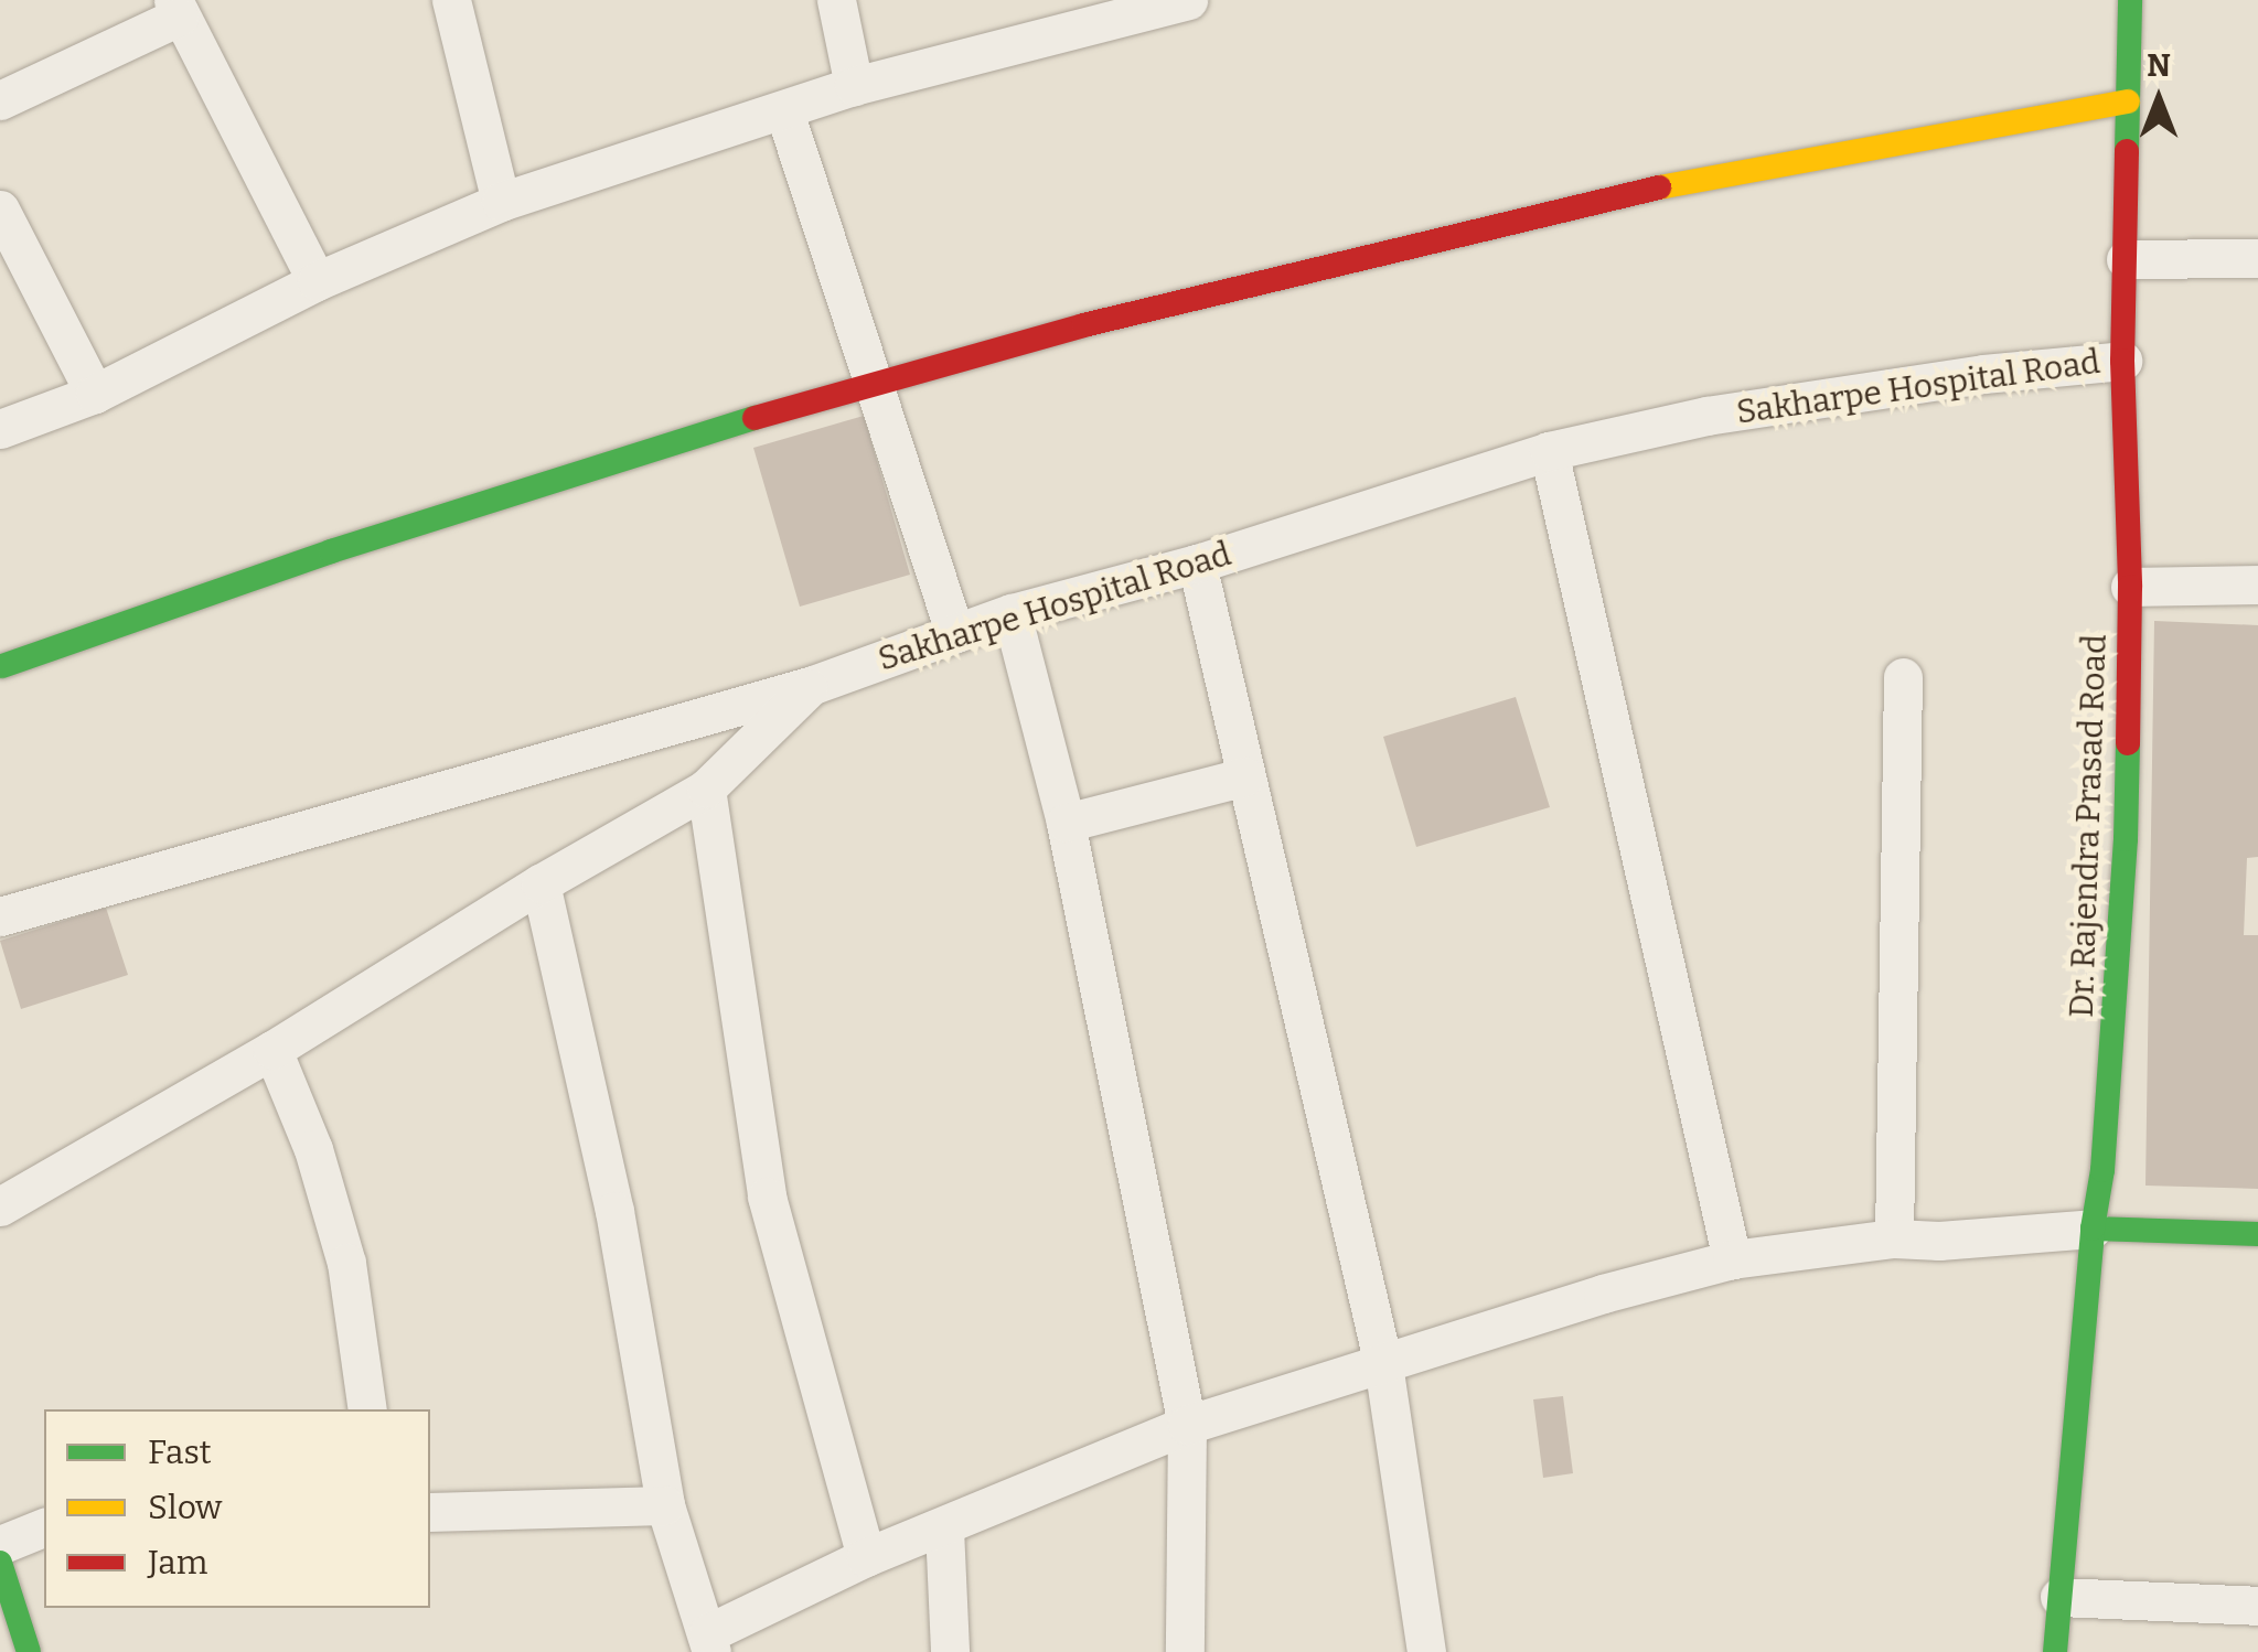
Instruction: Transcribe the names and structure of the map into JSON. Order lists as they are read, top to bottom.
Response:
{
  "streets": {
    "street": ["Sakharpe Hospital Road", "Dr. Rajendra Prasad Road"]
  },
  "crossings": [
    ["Sakharpe Hospital Road", "Dr. Rajendra Prasad Road"]
  ],
  "legend": ["Fast", "Slow", "Jam"],
  "north": "top"
}
